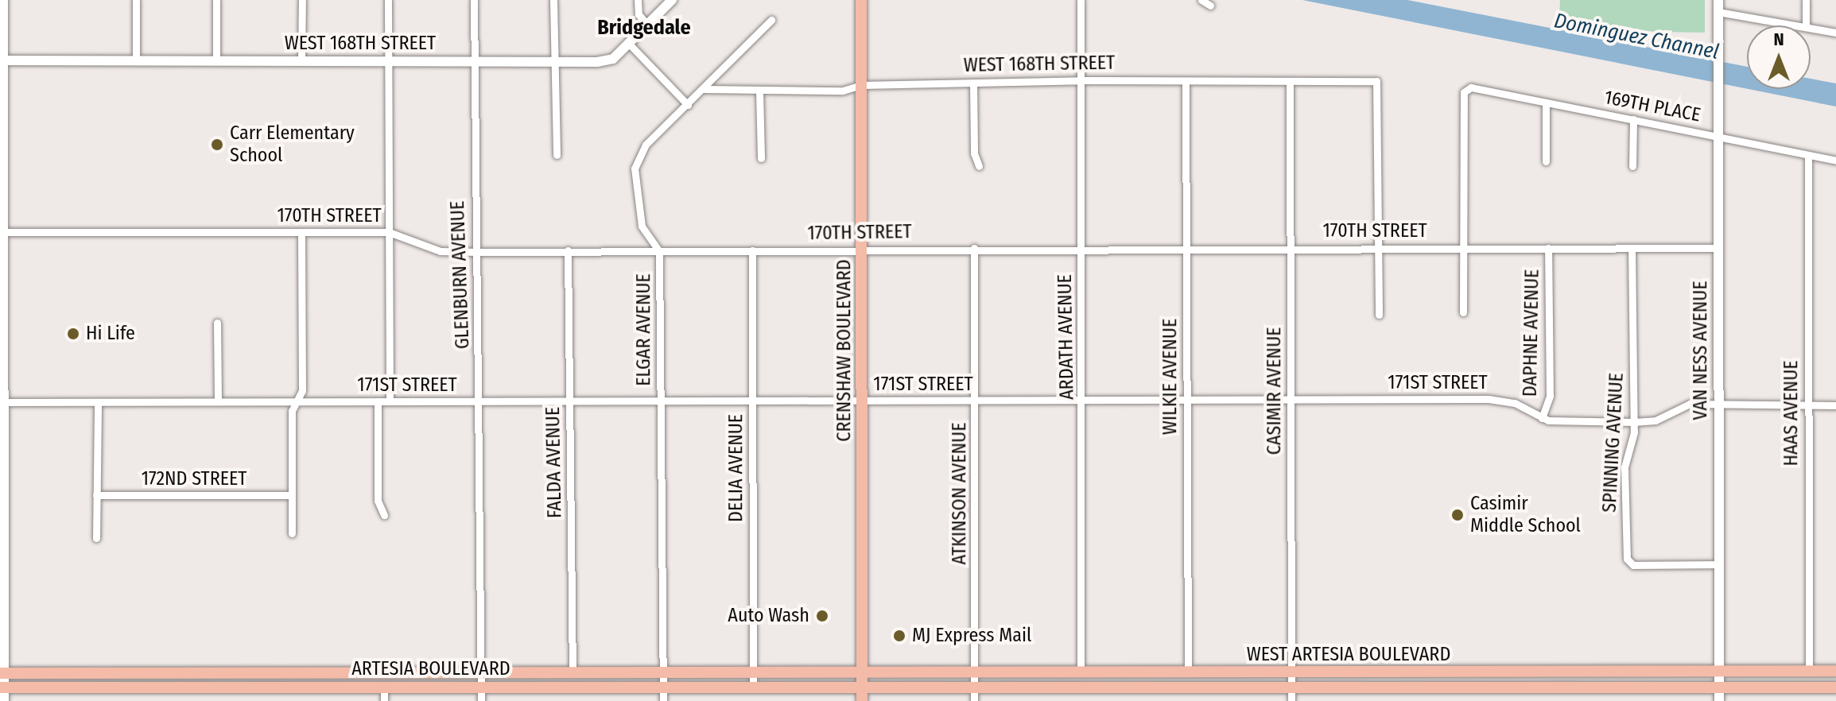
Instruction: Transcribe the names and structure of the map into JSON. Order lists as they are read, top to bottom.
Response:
{
  "streets": {
    "main road": ["CRENSHAW BOULEVARD", "WEST ARTESIA BOULEVARD", "ARTESIA BOULEVARD"],
    "street": [
      "WEST 168TH STREET",
      "169TH PLACE",
      "170TH STREET",
      "GLENBURN AVENUE",
      "ELGAR AVENUE",
      "DAPHNE AVENUE",
      "ARDATH AVENUE",
      "VAN NESS AVENUE",
      "WILKIE AVENUE",
      "171ST STREET",
      "CASIMIR AVENUE",
      "HAAS AVENUE",
      "SPINNING AVENUE",
      "FALDA AVENUE",
      "DELIA AVENUE",
      "172ND STREET",
      "ATKINSON AVENUE"
    ]
  },
  "crossings": [
    ["WEST 168TH STREET", "170TH STREET"],
    ["WEST 168TH STREET", "GLENBURN AVENUE"],
    ["WEST 168TH STREET", "ELGAR AVENUE"],
    ["WEST 168TH STREET", "ARDATH AVENUE"],
    ["WEST 168TH STREET", "CRENSHAW BOULEVARD"],
    ["WEST 168TH STREET", "WILKIE AVENUE"],
    ["WEST 168TH STREET", "CASIMIR AVENUE"],
    ["169TH PLACE", "170TH STREET"],
    ["169TH PLACE", "VAN NESS AVENUE"],
    ["169TH PLACE", "HAAS AVENUE"],
    ["170TH STREET", "GLENBURN AVENUE"],
    ["170TH STREET", "ELGAR AVENUE"],
    ["170TH STREET", "DAPHNE AVENUE"],
    ["170TH STREET", "ARDATH AVENUE"],
    ["170TH STREET", "CRENSHAW BOULEVARD"],
    ["170TH STREET", "VAN NESS AVENUE"],
    ["170TH STREET", "WILKIE AVENUE"],
    ["170TH STREET", "CASIMIR AVENUE"],
    ["170TH STREET", "SPINNING AVENUE"],
    ["170TH STREET", "FALDA AVENUE"],
    ["170TH STREET", "DELIA AVENUE"],
    ["170TH STREET", "ATKINSON AVENUE"],
    ["GLENBURN AVENUE", "171ST STREET"],
    ["GLENBURN AVENUE", "ARTESIA BOULEVARD"],
    ["ELGAR AVENUE", "171ST STREET"],
    ["ELGAR AVENUE", "ARTESIA BOULEVARD"],
    ["DAPHNE AVENUE", "171ST STREET"],
    ["ARDATH AVENUE", "171ST STREET"],
    ["ARDATH AVENUE", "WEST ARTESIA BOULEVARD"],
    ["CRENSHAW BOULEVARD", "171ST STREET"],
    ["CRENSHAW BOULEVARD", "WEST ARTESIA BOULEVARD"],
    ["CRENSHAW BOULEVARD", "ARTESIA BOULEVARD"],
    ["VAN NESS AVENUE", "171ST STREET"],
    ["VAN NESS AVENUE", "SPINNING AVENUE"],
    ["VAN NESS AVENUE", "WEST ARTESIA BOULEVARD"],
    ["WILKIE AVENUE", "171ST STREET"],
    ["WILKIE AVENUE", "WEST ARTESIA BOULEVARD"],
    ["171ST STREET", "CASIMIR AVENUE"],
    ["171ST STREET", "HAAS AVENUE"],
    ["171ST STREET", "SPINNING AVENUE"],
    ["171ST STREET", "FALDA AVENUE"],
    ["171ST STREET", "DELIA AVENUE"],
    ["171ST STREET", "ATKINSON AVENUE"],
    ["CASIMIR AVENUE", "WEST ARTESIA BOULEVARD"],
    ["HAAS AVENUE", "WEST ARTESIA BOULEVARD"],
    ["FALDA AVENUE", "ARTESIA BOULEVARD"],
    ["DELIA AVENUE", "ARTESIA BOULEVARD"],
    ["ATKINSON AVENUE", "WEST ARTESIA BOULEVARD"],
    ["WEST ARTESIA BOULEVARD", "ARTESIA BOULEVARD"]
  ],
  "districts": ["Bridgedale"],
  "water": ["Dominguez Channel"],
  "places": [
    "Carr Elementary School",
    "Hi Life",
    "Casimir Middle School",
    "Auto Wash",
    "MJ Express Mail"
  ],
  "north": "top"
}
